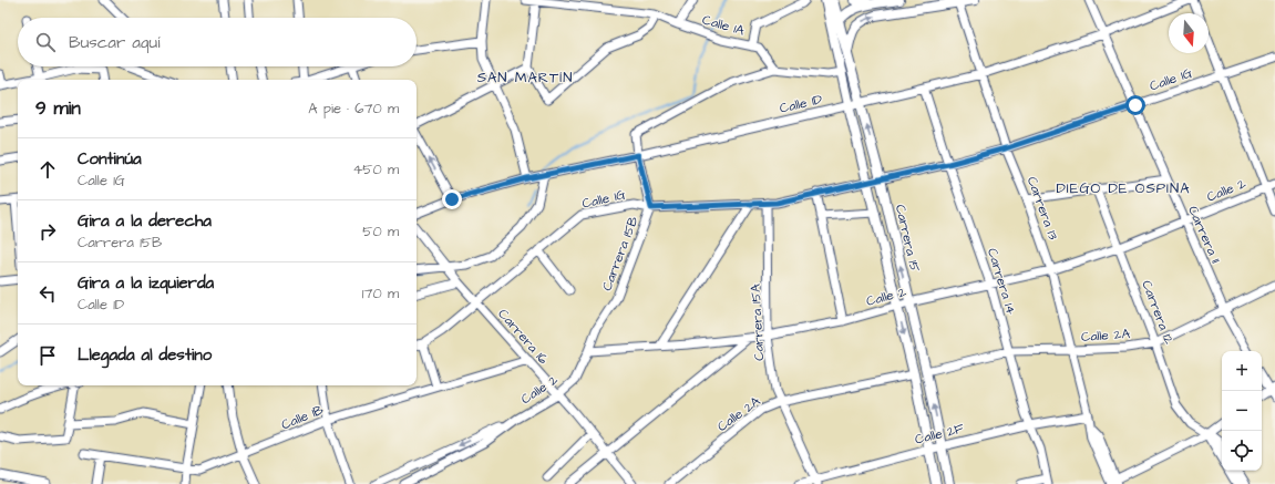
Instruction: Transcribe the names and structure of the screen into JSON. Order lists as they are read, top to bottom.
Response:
{
  "streets": {
    "main road": ["Carrera 15", "Carrera 12"],
    "street": [
      "Calle 1A",
      "Calle 1G",
      "Calle 1D",
      "Calle 2",
      "Carrera 13",
      "Carrera 11",
      "Carrera 15B",
      "Carrera 14",
      "Carrera 15A",
      "Calle 2A",
      "Carrera 16",
      "Calle 1B",
      "Calle 2F"
    ]
  },
  "crossings": [
    ["Calle 1A", "Carrera 15B"],
    ["Calle 1G", "Carrera 13"],
    ["Calle 1G", "Carrera 11"],
    ["Calle 1G", "Carrera 15"],
    ["Calle 1G", "Carrera 15B"],
    ["Calle 1G", "Carrera 14"],
    ["Calle 1G", "Carrera 15A"],
    ["Calle 1G", "Carrera 16"],
    ["Calle 1D", "Carrera 13"],
    ["Calle 1D", "Carrera 11"],
    ["Calle 1D", "Carrera 15"],
    ["Calle 1D", "Carrera 15B"],
    ["Calle 1D", "Carrera 14"],
    ["Calle 2", "Carrera 13"],
    ["Calle 2", "Carrera 11"],
    ["Calle 2", "Carrera 15"],
    ["Calle 2", "Carrera 15B"],
    ["Calle 2", "Carrera 14"],
    ["Calle 2", "Carrera 12"],
    ["Calle 2", "Carrera 15A"],
    ["Calle 2", "Carrera 16"],
    ["Carrera 13", "Calle 2A"],
    ["Carrera 13", "Calle 2F"],
    ["Carrera 11", "Calle 2A"],
    ["Carrera 15", "Calle 2A"],
    ["Carrera 15", "Calle 2F"],
    ["Carrera 14", "Calle 2A"],
    ["Carrera 14", "Calle 2F"],
    ["Carrera 12", "Calle 2A"],
    ["Carrera 15A", "Calle 2A"],
    ["Carrera 15A", "Calle 2F"],
    ["Carrera 16", "Calle 1B"]
  ],
  "districts": ["SAN MARTÍN", "DIEGO DE OSPINA"],
  "north": "bottom",
  "page": {
    "search": "Buscar aquí",
    "heading": ["9 min", "A pie · 670 m"],
    "list": [
      ["Continúa", "Calle 1G", "450 m"],
      ["Gira a la derecha", "Carrera 15B", "50 m"],
      ["Gira a la izquierda", "Calle 1D", "170 m"],
      "Llegada al destino"
    ],
    "map_buttons": ["+", "−"]
  }
}
